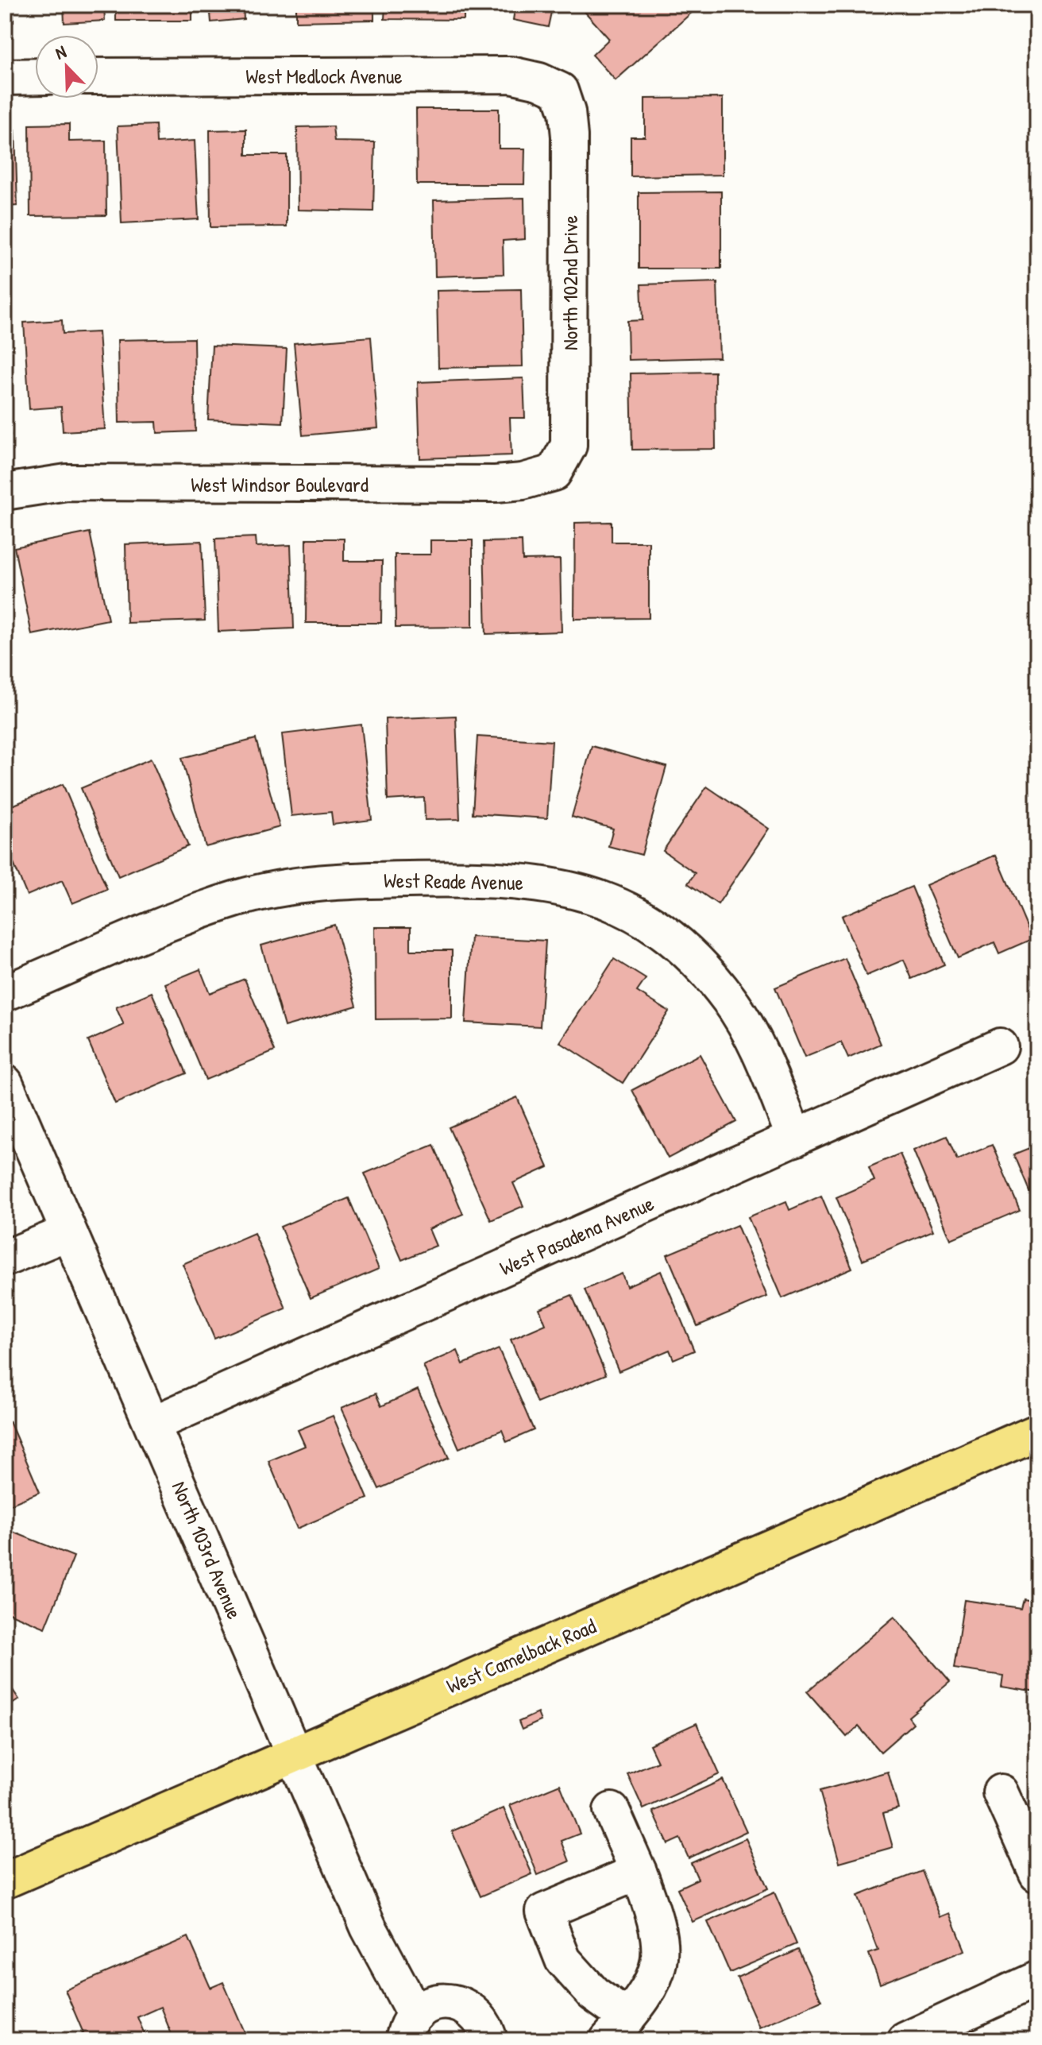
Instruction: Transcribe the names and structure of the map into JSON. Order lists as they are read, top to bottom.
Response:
{
  "streets": {
    "main road": ["West Camelback Road"],
    "street": [
      "West Medlock Avenue",
      "North 102nd Drive",
      "West Windsor Boulevard",
      "West Reade Avenue",
      "West Pasadena Avenue",
      "North 103rd Avenue"
    ]
  },
  "crossings": [
    ["West Medlock Avenue", "North 102nd Drive"],
    ["North 102nd Drive", "West Windsor Boulevard"],
    ["West Reade Avenue", "West Pasadena Avenue"],
    ["West Pasadena Avenue", "North 103rd Avenue"],
    ["North 103rd Avenue", "West Camelback Road"]
  ],
  "north": "top left"
}
